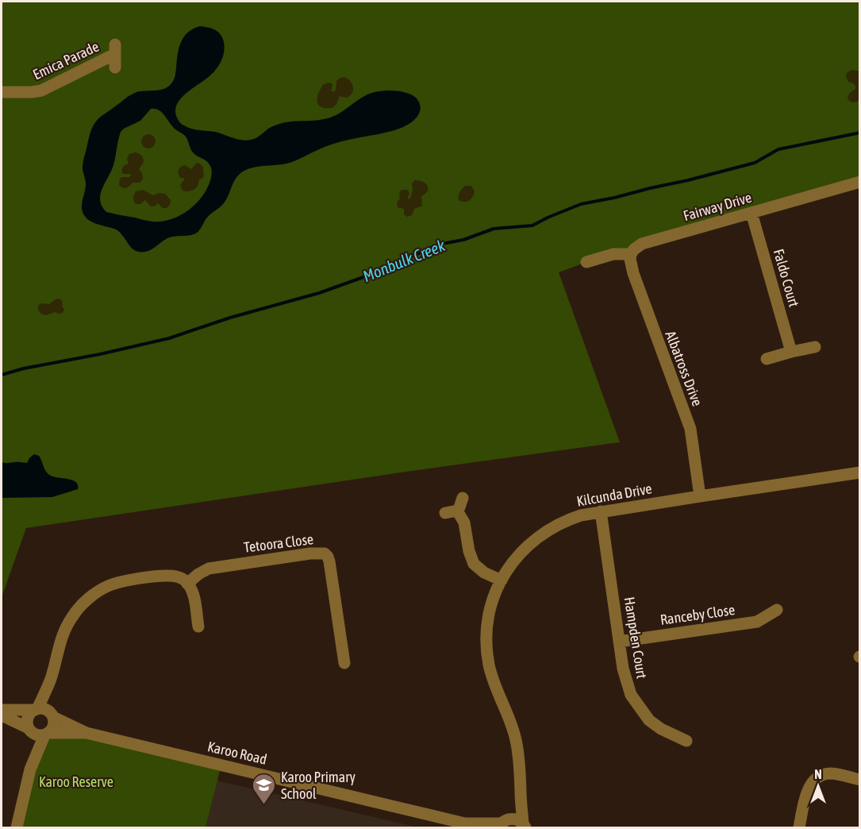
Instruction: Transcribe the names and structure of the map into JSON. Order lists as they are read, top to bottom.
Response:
{
  "streets": {
    "street": [
      "Emica Parade",
      "Fairway Drive",
      "Faldo Court",
      "Albatross Drive",
      "Kilcunda Drive",
      "Tetoora Close",
      "Ranceby Close",
      "Hampden Court",
      "Karoo Road"
    ]
  },
  "crossings": [
    ["Fairway Drive", "Faldo Court"],
    ["Fairway Drive", "Albatross Drive"],
    ["Albatross Drive", "Kilcunda Drive"],
    ["Kilcunda Drive", "Hampden Court"],
    ["Kilcunda Drive", "Karoo Road"],
    ["Ranceby Close", "Hampden Court"]
  ],
  "water": ["Monbulk Creek"],
  "parks": ["Karoo Reserve"],
  "places": {
    "school or university": ["Karoo Primary School"]
  },
  "north": "top"
}
